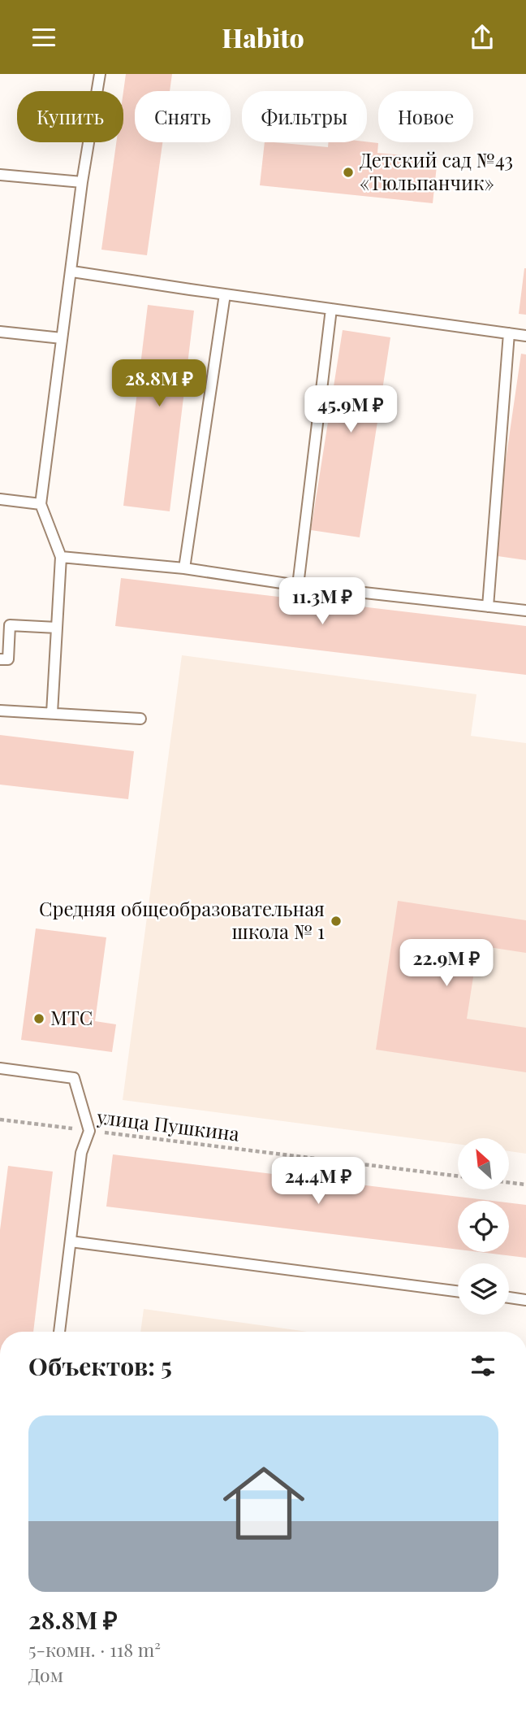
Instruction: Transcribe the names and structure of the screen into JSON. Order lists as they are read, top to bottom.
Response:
{
  "streets": {
    "path": ["улица Пушкина"]
  },
  "places": ["Детский сад №43 «Тюльпанчик»", "Средняя общеобразовательная школа № 1", "МТС"],
  "north": "top left",
  "page": {
    "header": "Habito",
    "chip": [
      "Купить",
      "Снять",
      "Фильтры",
      "Новое"
    ],
    "price": [
      "28.8M ₽",
      "45.9M ₽",
      "11.3M ₽",
      "22.9M ₽",
      "24.4M ₽"
    ],
    "heading": "Объектов: 5",
    "list": [
      {
        "name": "28.8M ₽",
        "note": "5-комн. · 118 m² · Дом"
      }
    ]
  }
}
